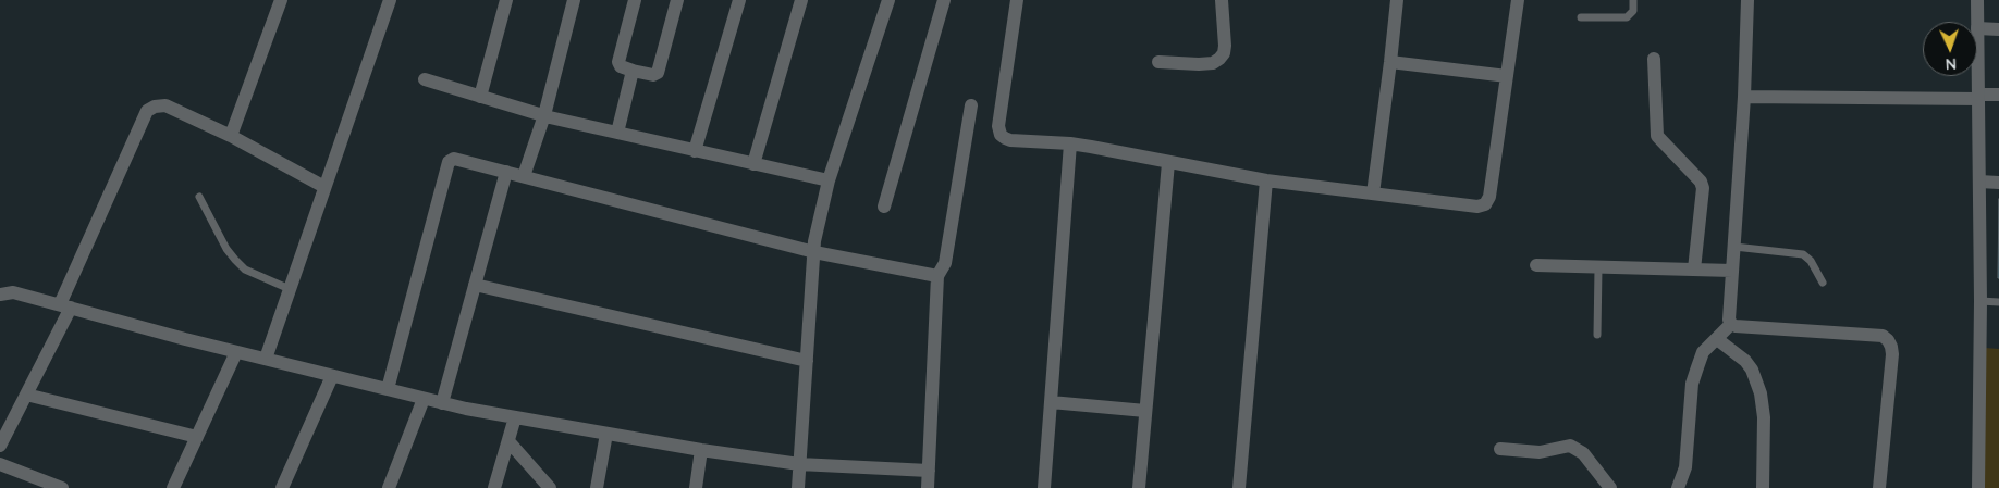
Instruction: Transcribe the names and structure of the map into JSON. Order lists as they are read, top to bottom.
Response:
{
  "north": "bottom"
}
